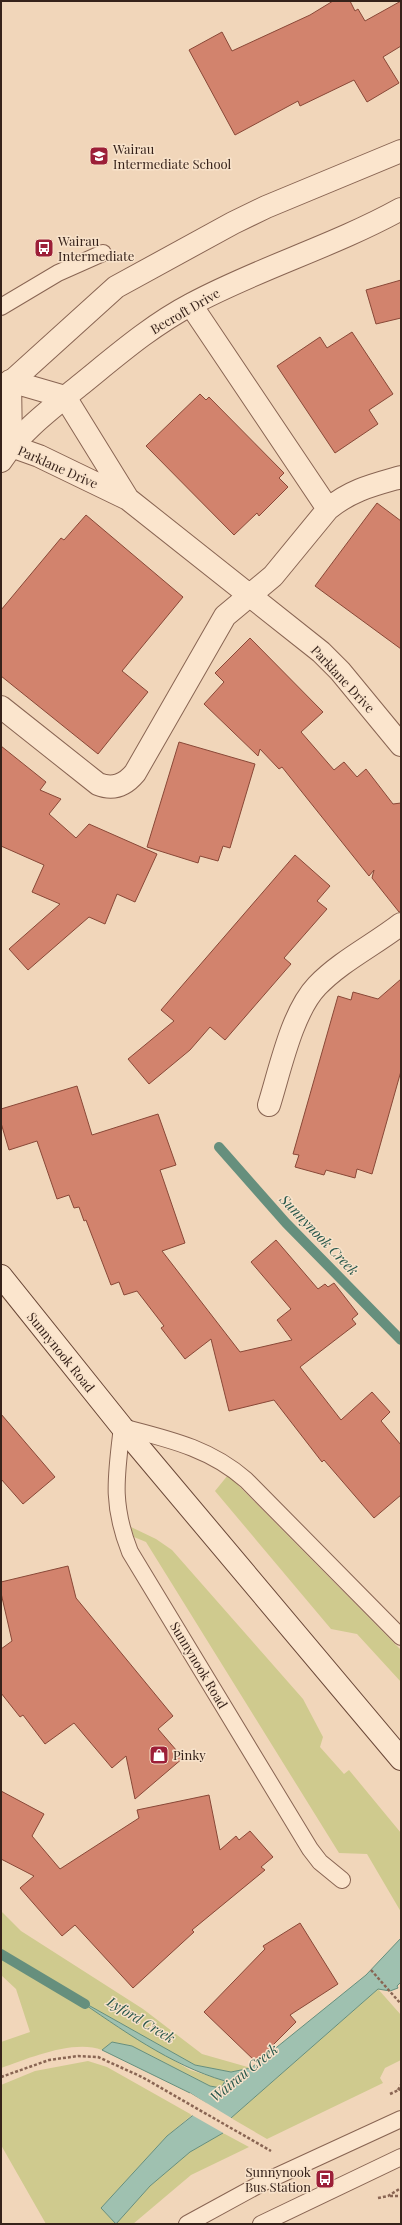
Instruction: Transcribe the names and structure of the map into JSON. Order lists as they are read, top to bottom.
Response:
{
  "streets": {
    "street": ["Becroft Drive", "Parklane Drive", "Sunnynook Road"]
  },
  "crossings": [
    ["Becroft Drive", "Parklane Drive"]
  ],
  "water": ["Sunnynook Creek", "Lyford Creek", "Wairau Creek"],
  "places": {
    "school or university": ["Wairau Intermediate School"],
    "bus stop": ["Wairau Intermediate", "Sunnynook Bus Station"],
    "shop": ["Pinky"]
  }
}
